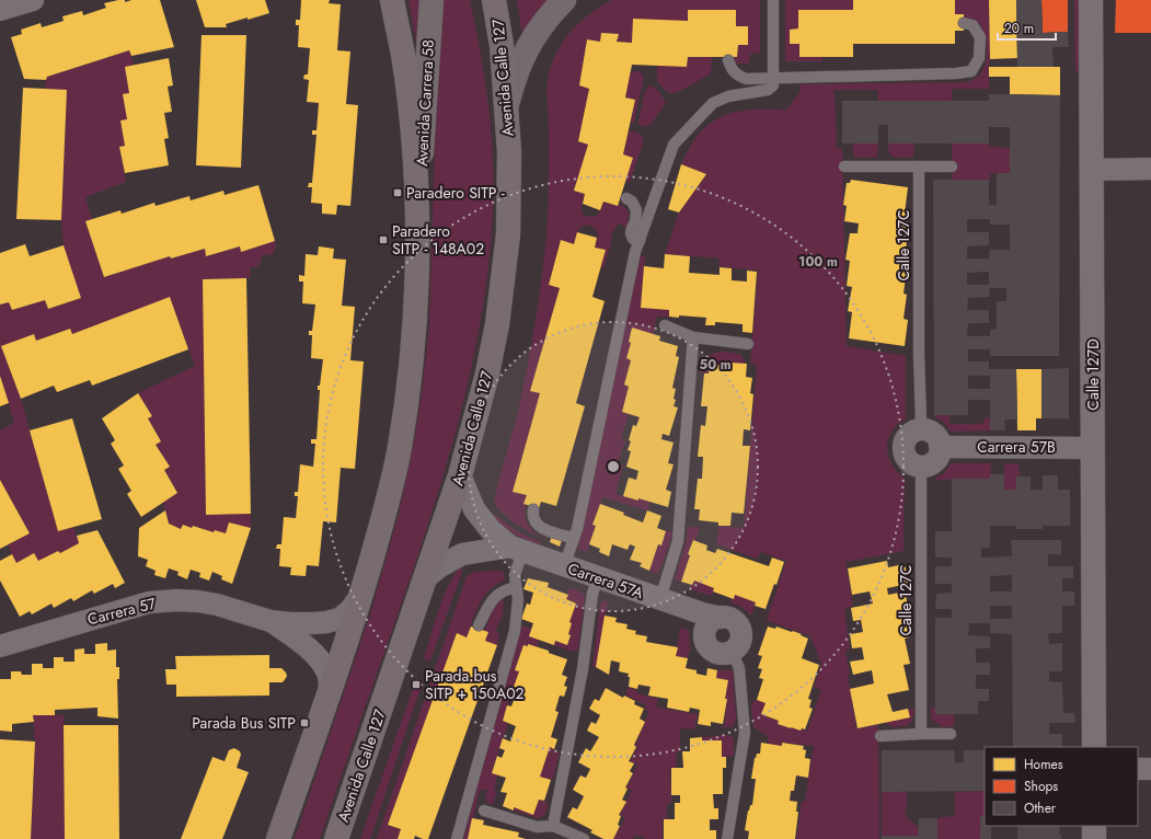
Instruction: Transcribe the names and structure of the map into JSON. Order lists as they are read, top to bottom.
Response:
{
  "streets": {
    "main road": ["Avenida Calle 127", "Avenida Carrera 58"],
    "street": [
      "Calle 127D",
      "Carrera 57B",
      "Carrera 57A",
      "Carrera 57"
    ],
    "lane": ["Calle 127C"]
  },
  "crossings": [
    ["Avenida Calle 127", "Carrera 57A"],
    ["Calle 127C", "Carrera 57B"],
    ["Calle 127D", "Carrera 57B"]
  ],
  "places": {
    "transit": [
      "Paradero SITP -",
      "Paradero SITP - 148A02",
      "Parada.bus SITP + 150A02",
      "Parada Bus SITP"
    ]
  },
  "legend": ["Homes", "Shops", "Other"],
  "scale_bar": "20 m",
  "rings": ["100 m", "50 m"]
}
